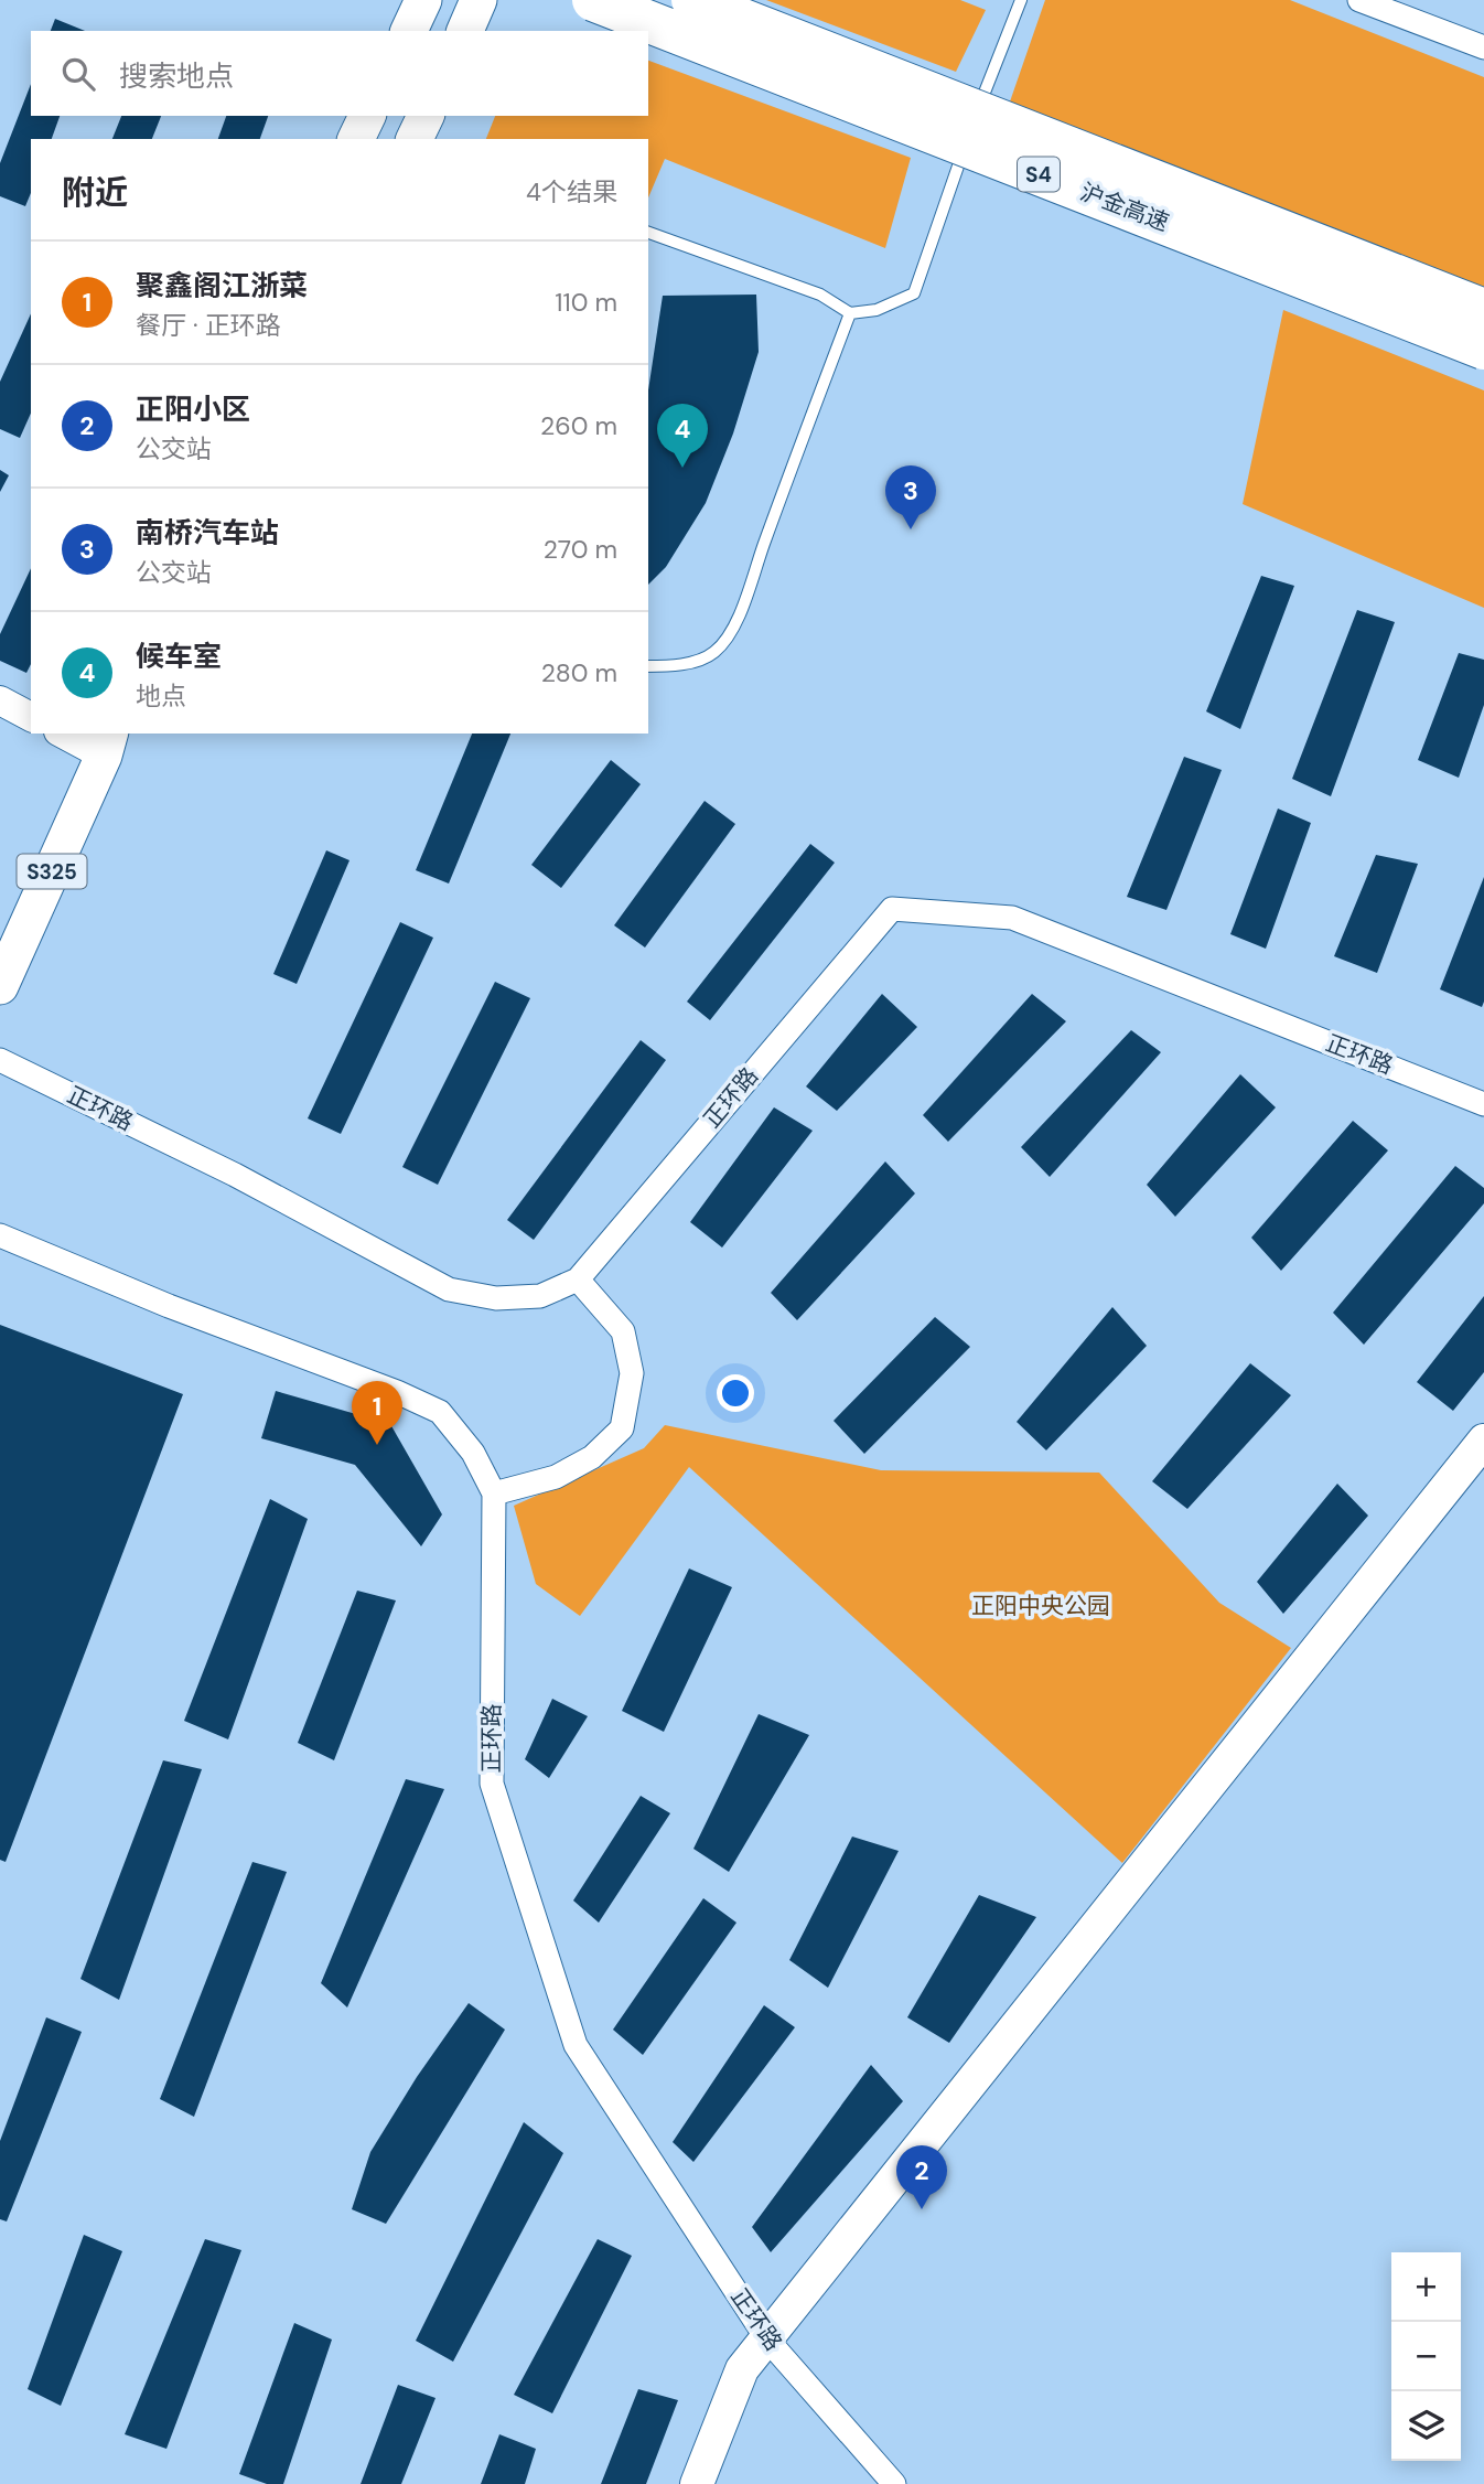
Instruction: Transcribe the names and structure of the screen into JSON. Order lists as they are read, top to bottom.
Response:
{
  "streets": {
    "highway": ["S4", "沪金高速"],
    "main road": ["S325"],
    "street": ["正环路"]
  },
  "parks": ["正阳中央公园"],
  "page": {
    "search": "搜索地点",
    "heading": ["附近", "4个结果"],
    "list": [
      {
        "mark": "1",
        "name": "聚鑫阁江浙菜",
        "note": "餐厅 · 正环路",
        "value": "110 m"
      },
      {
        "mark": "2",
        "name": "正阳小区",
        "note": "公交站",
        "value": "260 m"
      },
      {
        "mark": "3",
        "name": "南桥汽车站",
        "note": "公交站",
        "value": "270 m"
      },
      {
        "mark": "4",
        "name": "候车室",
        "note": "地点",
        "value": "280 m"
      }
    ],
    "pins": [
      "4",
      "3",
      "1",
      "2"
    ],
    "map_buttons": ["+", "−"]
  }
}
